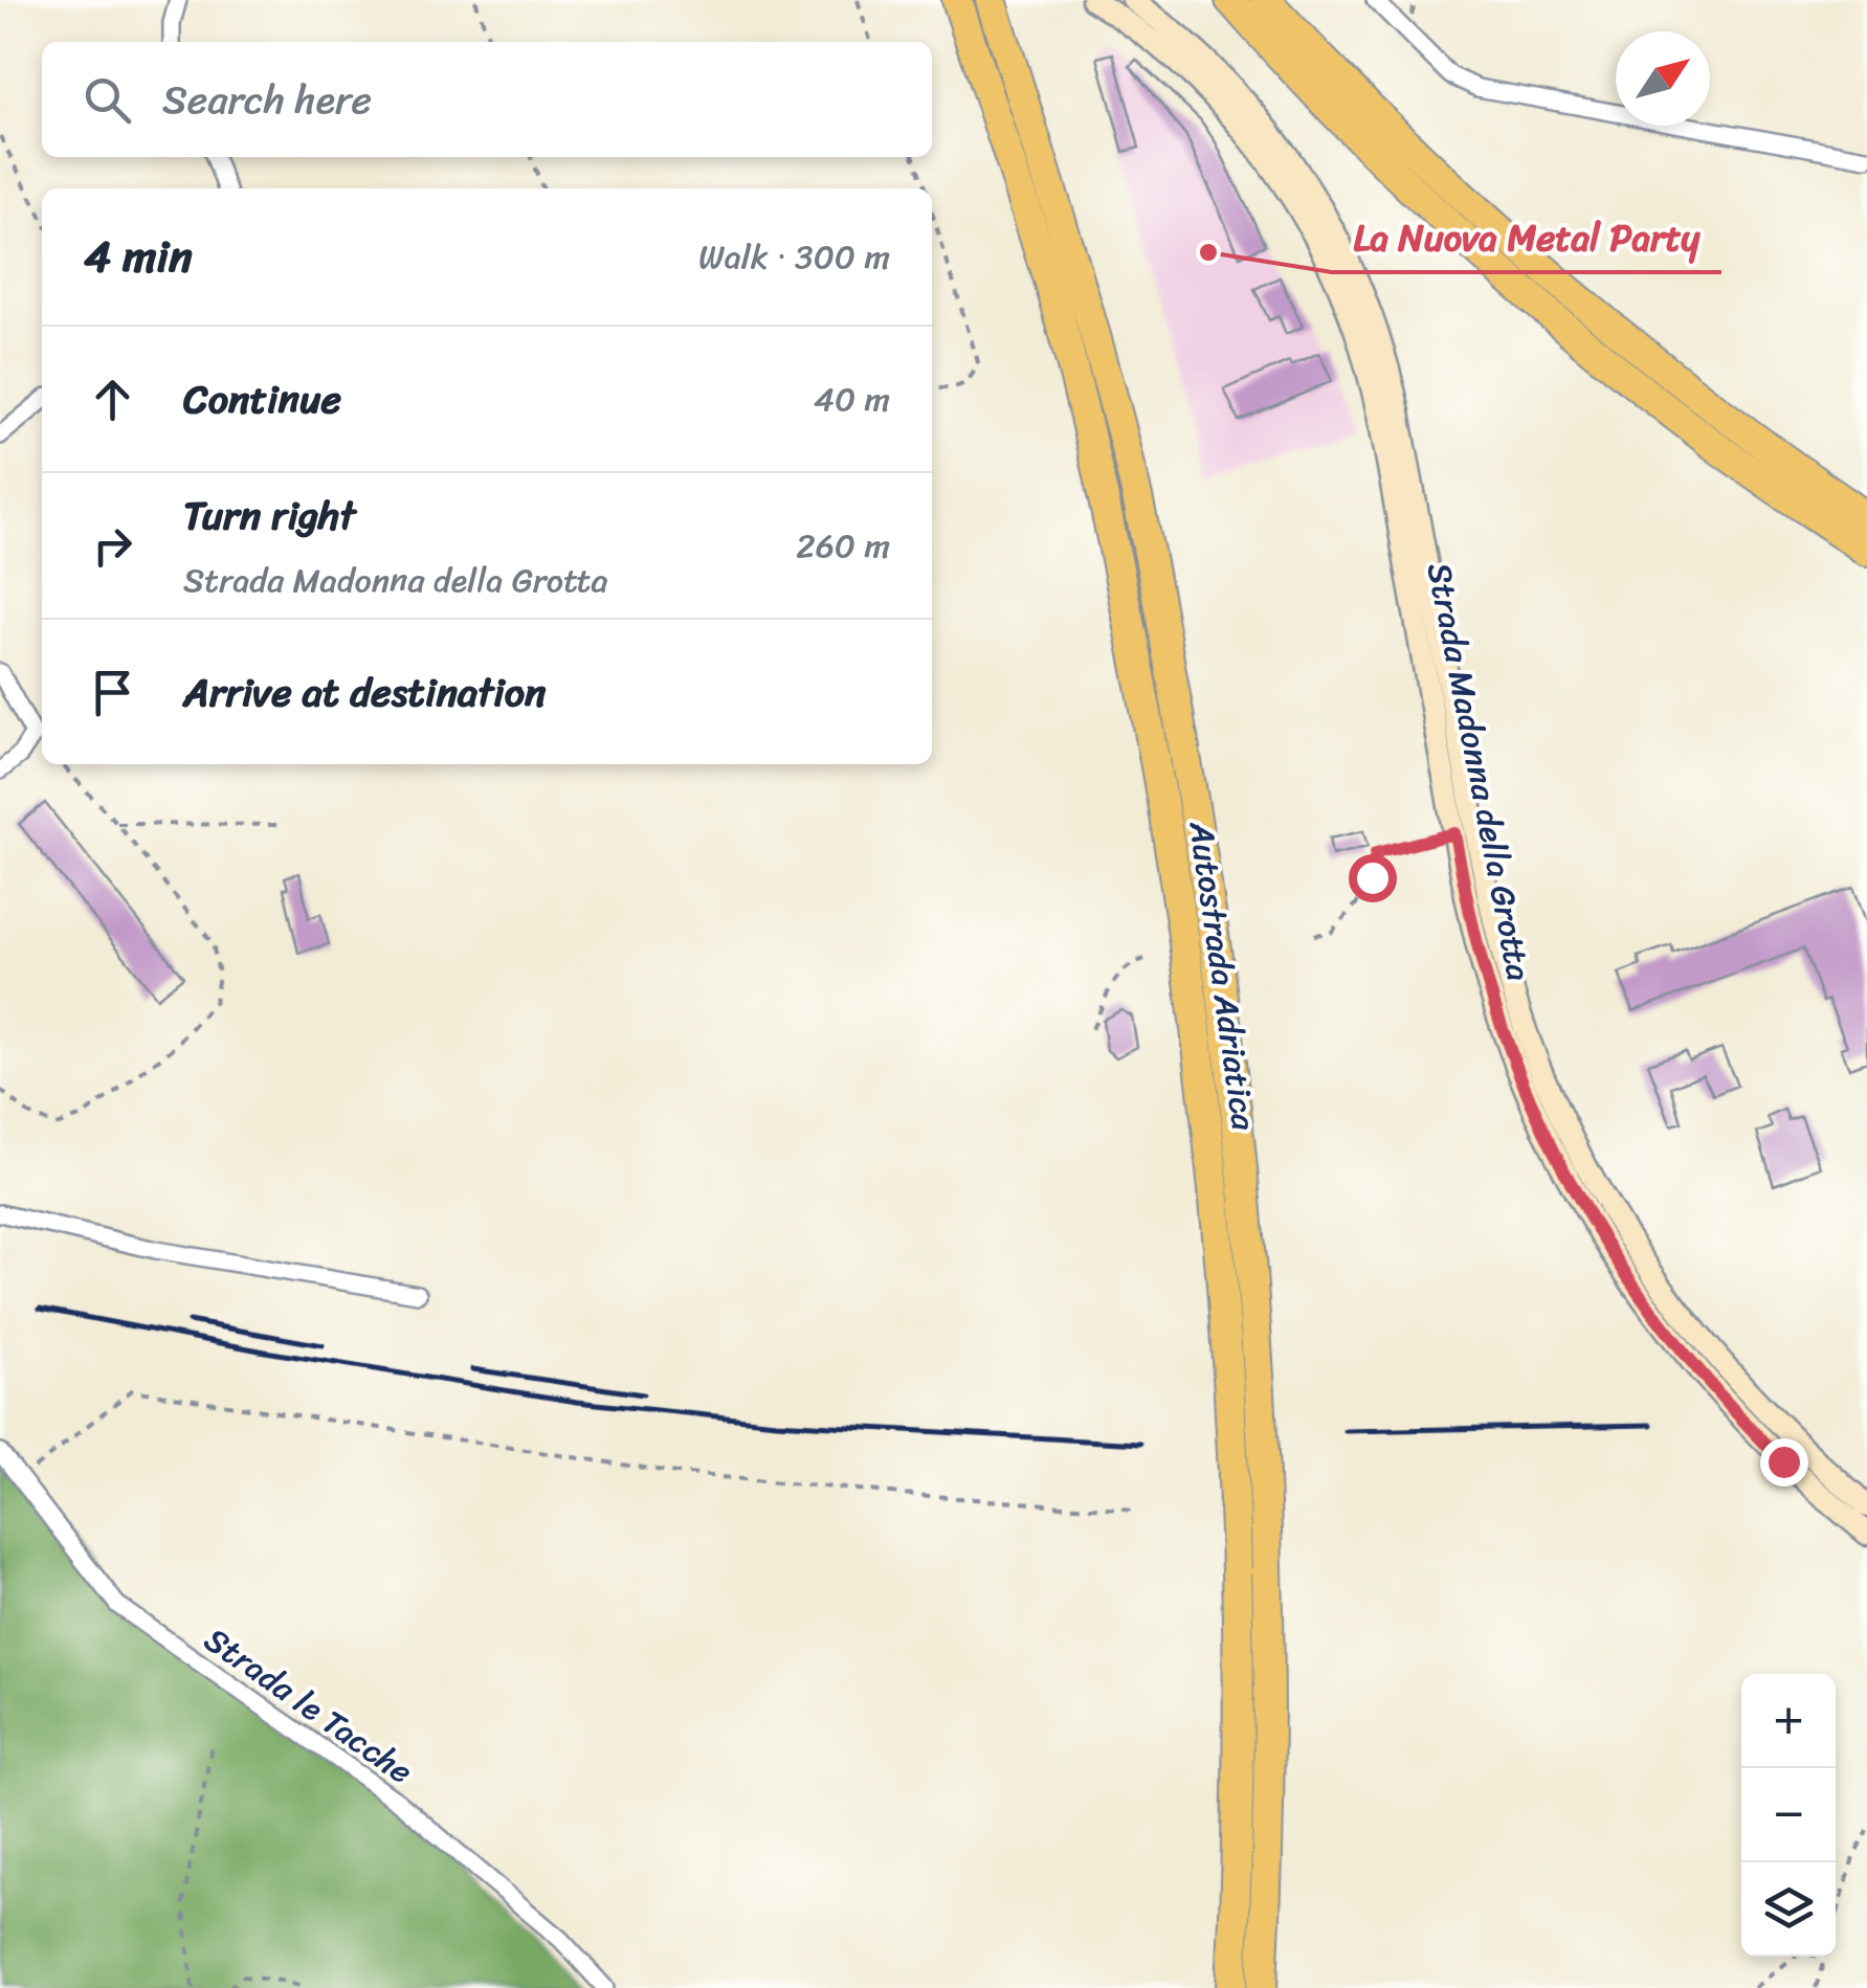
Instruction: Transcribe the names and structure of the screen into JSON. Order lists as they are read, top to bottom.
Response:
{
  "streets": {
    "highway": ["Autostrada Adriatica"],
    "main road": ["Strada Madonna della Grotta"],
    "street": ["Strada le Tacche"]
  },
  "places": ["La Nuova Metal Party"],
  "north": "top right",
  "page": {
    "search": "Search here",
    "heading": ["4 min", "Walk · 300 m"],
    "list": [
      ["Continue", "40 m"],
      ["Turn right", "Strada Madonna della Grotta", "260 m"],
      "Arrive at destination"
    ],
    "map_buttons": ["+", "−"]
  }
}
